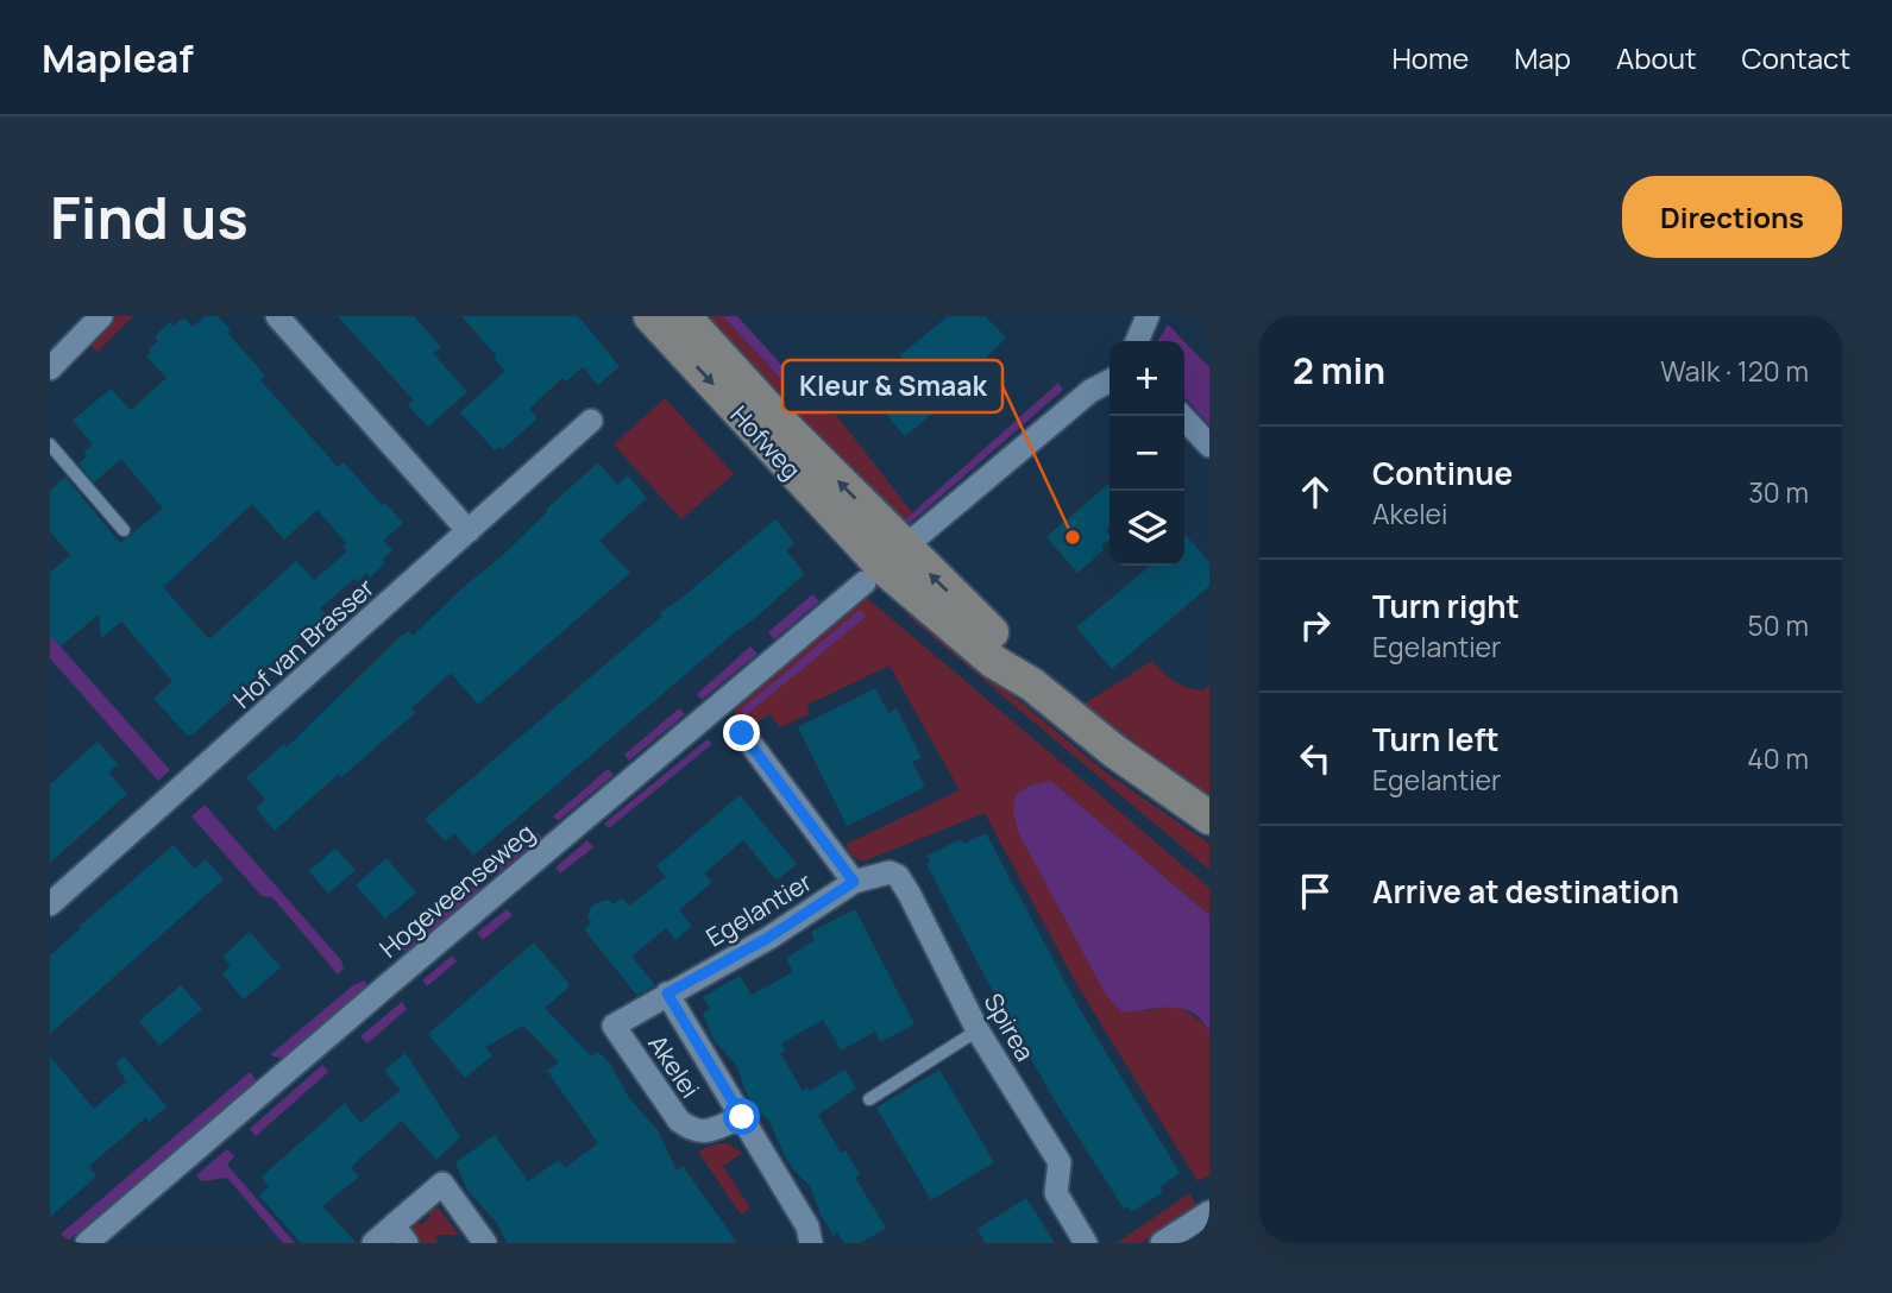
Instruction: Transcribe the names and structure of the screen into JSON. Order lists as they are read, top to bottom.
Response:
{
  "streets": {
    "main road": ["Hofweg"],
    "street": [
      "Hof van Brasser",
      "Hogeveenseweg",
      "Egelantier",
      "Spirea",
      "Akelei"
    ]
  },
  "crossings": [
    ["Hofweg", "Hogeveenseweg"],
    ["Egelantier", "Spirea"],
    ["Egelantier", "Akelei"]
  ],
  "places": ["Kleur & Smaak"],
  "page": {
    "header": "Mapleaf",
    "nav": [
      "Home",
      "Map",
      "About",
      "Contact"
    ],
    "buttons": "Directions",
    "title": "Find us",
    "heading": ["2 min", "Walk · 120 m"],
    "map_buttons": ["+", "−"],
    "list": [
      ["Continue", "Akelei", "30 m"],
      ["Turn right", "Egelantier", "50 m"],
      ["Turn left", "Egelantier", "40 m"],
      "Arrive at destination"
    ]
  }
}
